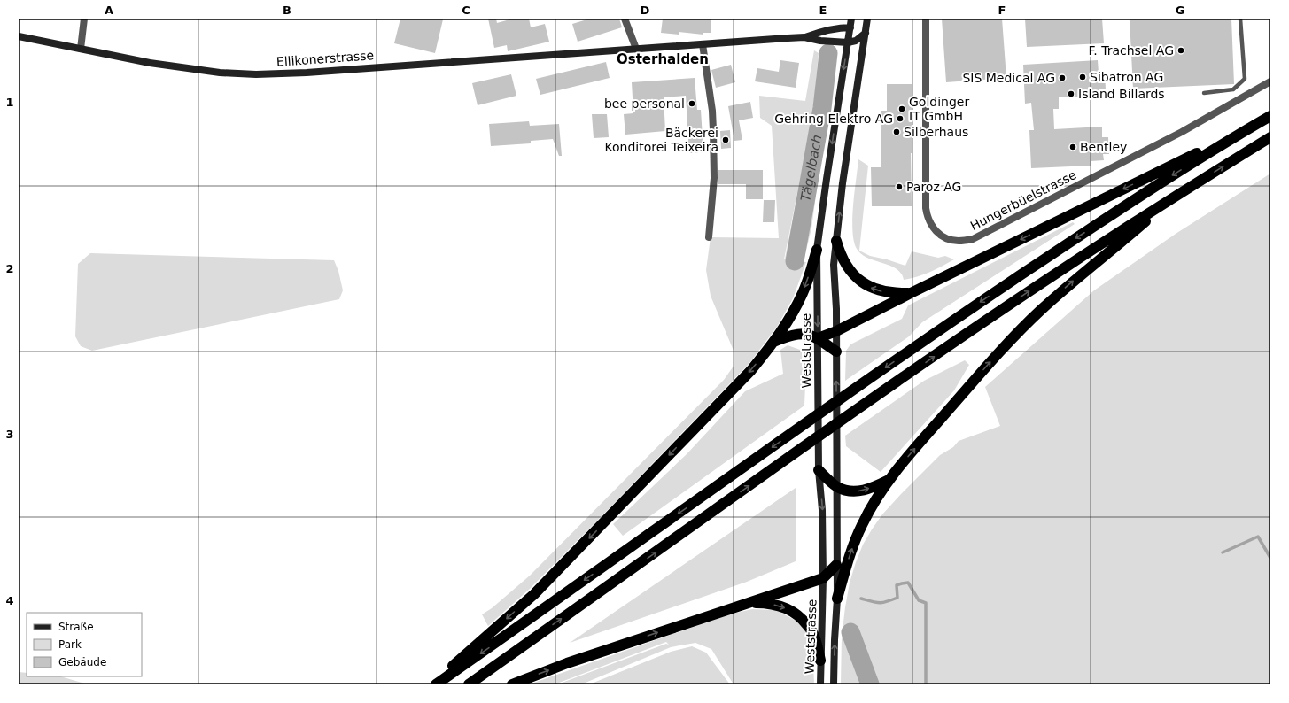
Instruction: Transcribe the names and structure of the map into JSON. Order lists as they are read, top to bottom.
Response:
{
  "streets": {
    "main road": ["Ellikonerstrasse", "Weststrasse"],
    "street": ["Hungerbüelstrasse"]
  },
  "crossings": [
    ["Ellikonerstrasse", "Weststrasse"]
  ],
  "districts": ["Osterhalden"],
  "water": ["Tägelbach"],
  "places": [
    "F. Trachsel AG",
    "Sibatron AG",
    "SIS Medical AG",
    "Island Billards",
    "bee personal",
    "Goldinger IT GmbH",
    "Gehring Elektro AG",
    "Silberhaus",
    "Bäckerei Konditorei Teixeira",
    "Bentley",
    "Paroz AG"
  ],
  "legend": ["Straße", "Park", "Gebäude"],
  "grid": {
    "columns": [
      "A",
      "B",
      "C",
      "D",
      "E",
      "F",
      "G"
    ],
    "rows": [
      "1",
      "2",
      "3",
      "4"
    ]
  }
}
